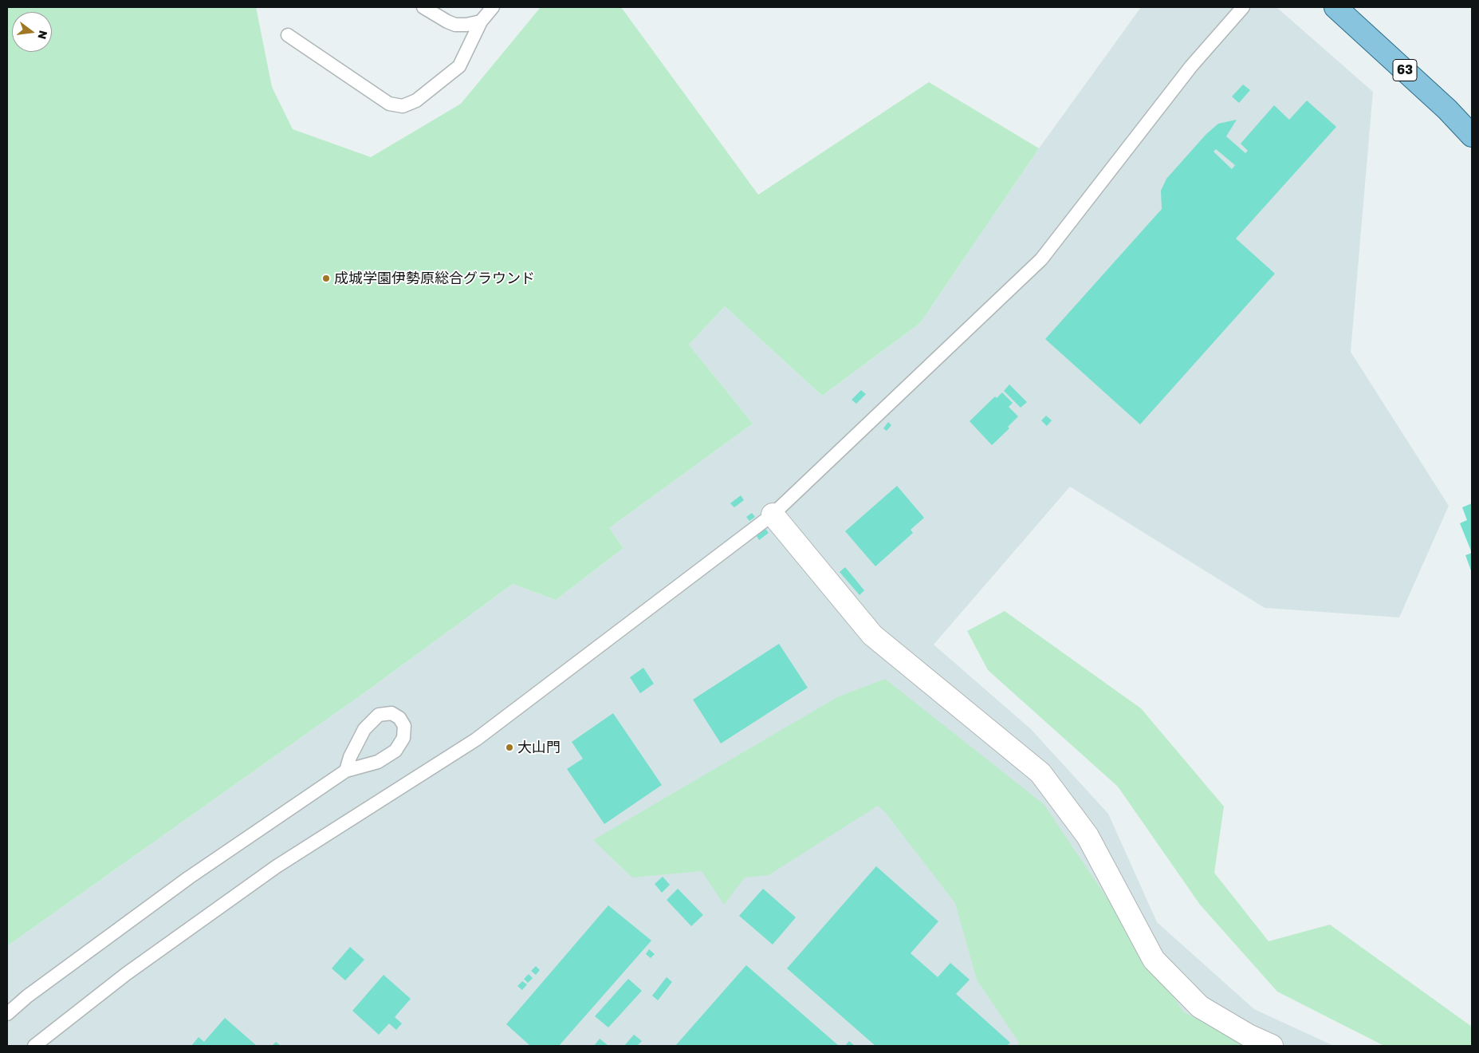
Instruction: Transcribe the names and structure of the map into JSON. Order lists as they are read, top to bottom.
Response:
{
  "streets": {
    "main road": ["63"]
  },
  "places": ["成城学園伊勢原総合グラウンド", "大山門"],
  "north": "right"
}
